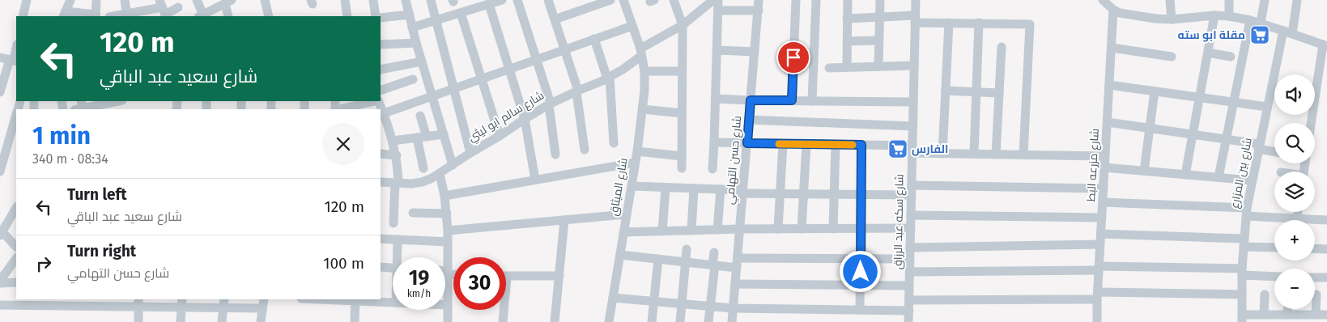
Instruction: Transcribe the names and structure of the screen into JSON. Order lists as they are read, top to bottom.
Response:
{
  "streets": {
    "street": [
      "شارع سالم ابو ليثي",
      "شارع حسن التهامي",
      "شارع مزرعه البط",
      "شارع بين المزارع",
      "شارع الميثاق",
      "شارع سكه عبد الرزاق"
    ]
  },
  "crossings": [
    ["شارع سالم ابو ليثي", "شارع الميثاق"]
  ],
  "places": {
    "supermarket": ["مقلة ابو سته", "الفارس"]
  },
  "page": {
    "turn": ["120 m", "شارع سعيد عبد الباقي"],
    "map_buttons": ["+", "−"],
    "heading": ["1 min", "340 m · 08:34"],
    "list": [
      {
        "name": "Turn left",
        "note": "شارع سعيد عبد الباقي",
        "value": "120 m"
      },
      {
        "name": "Turn right",
        "note": "شارع حسن التهامي",
        "value": "100 m"
      }
    ],
    "speed": "19 km/h",
    "limit": "30"
  }
}
